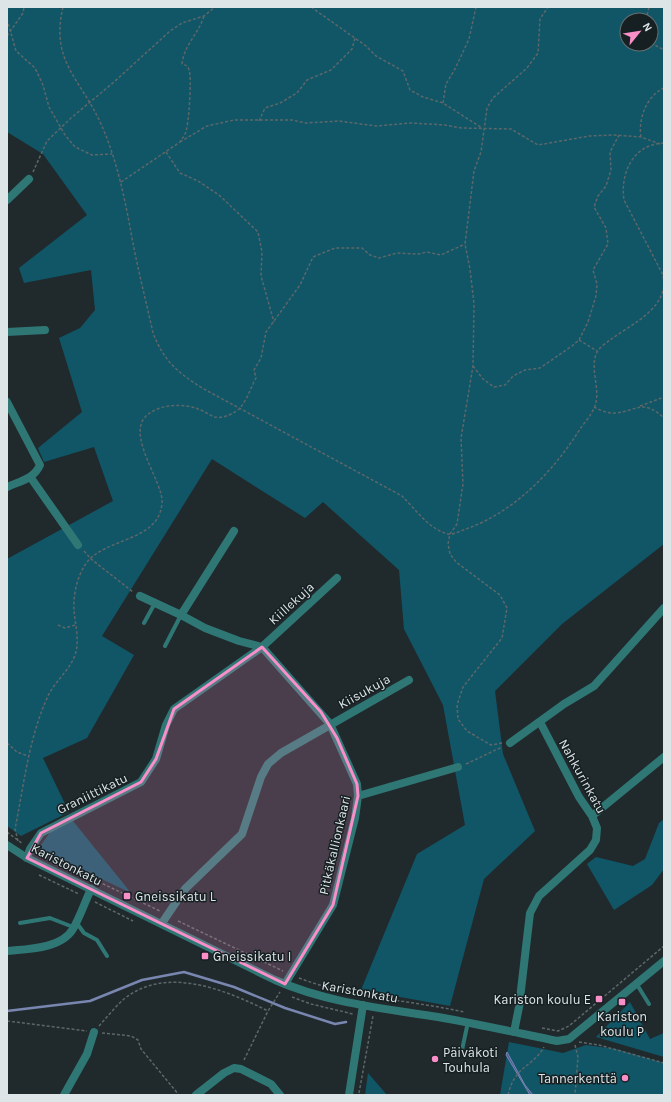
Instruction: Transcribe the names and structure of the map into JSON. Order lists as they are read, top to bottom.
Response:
{
  "streets": {
    "street": [
      "Kiillekuja",
      "Kiisukuja",
      "Nahkurinkatu",
      "Graniittikatu",
      "Pitkäkallionkaari",
      "Karistonkatu"
    ]
  },
  "crossings": [
    ["Kiillekuja", "Graniittikatu"],
    ["Kiillekuja", "Pitkäkallionkaari"],
    ["Kiisukuja", "Pitkäkallionkaari"],
    ["Kiisukuja", "Karistonkatu"],
    ["Nahkurinkatu", "Karistonkatu"],
    ["Graniittikatu", "Pitkäkallionkaari"],
    ["Graniittikatu", "Karistonkatu"],
    ["Pitkäkallionkaari", "Karistonkatu"]
  ],
  "places": {
    "transit": [
      "Gneissikatu L",
      "Gneissikatu I",
      "Kariston koulu E",
      "Kariston koulu P"
    ],
    "other": ["Päiväkoti Touhula", "Tannerkenttä"]
  },
  "north": "top right"
}
